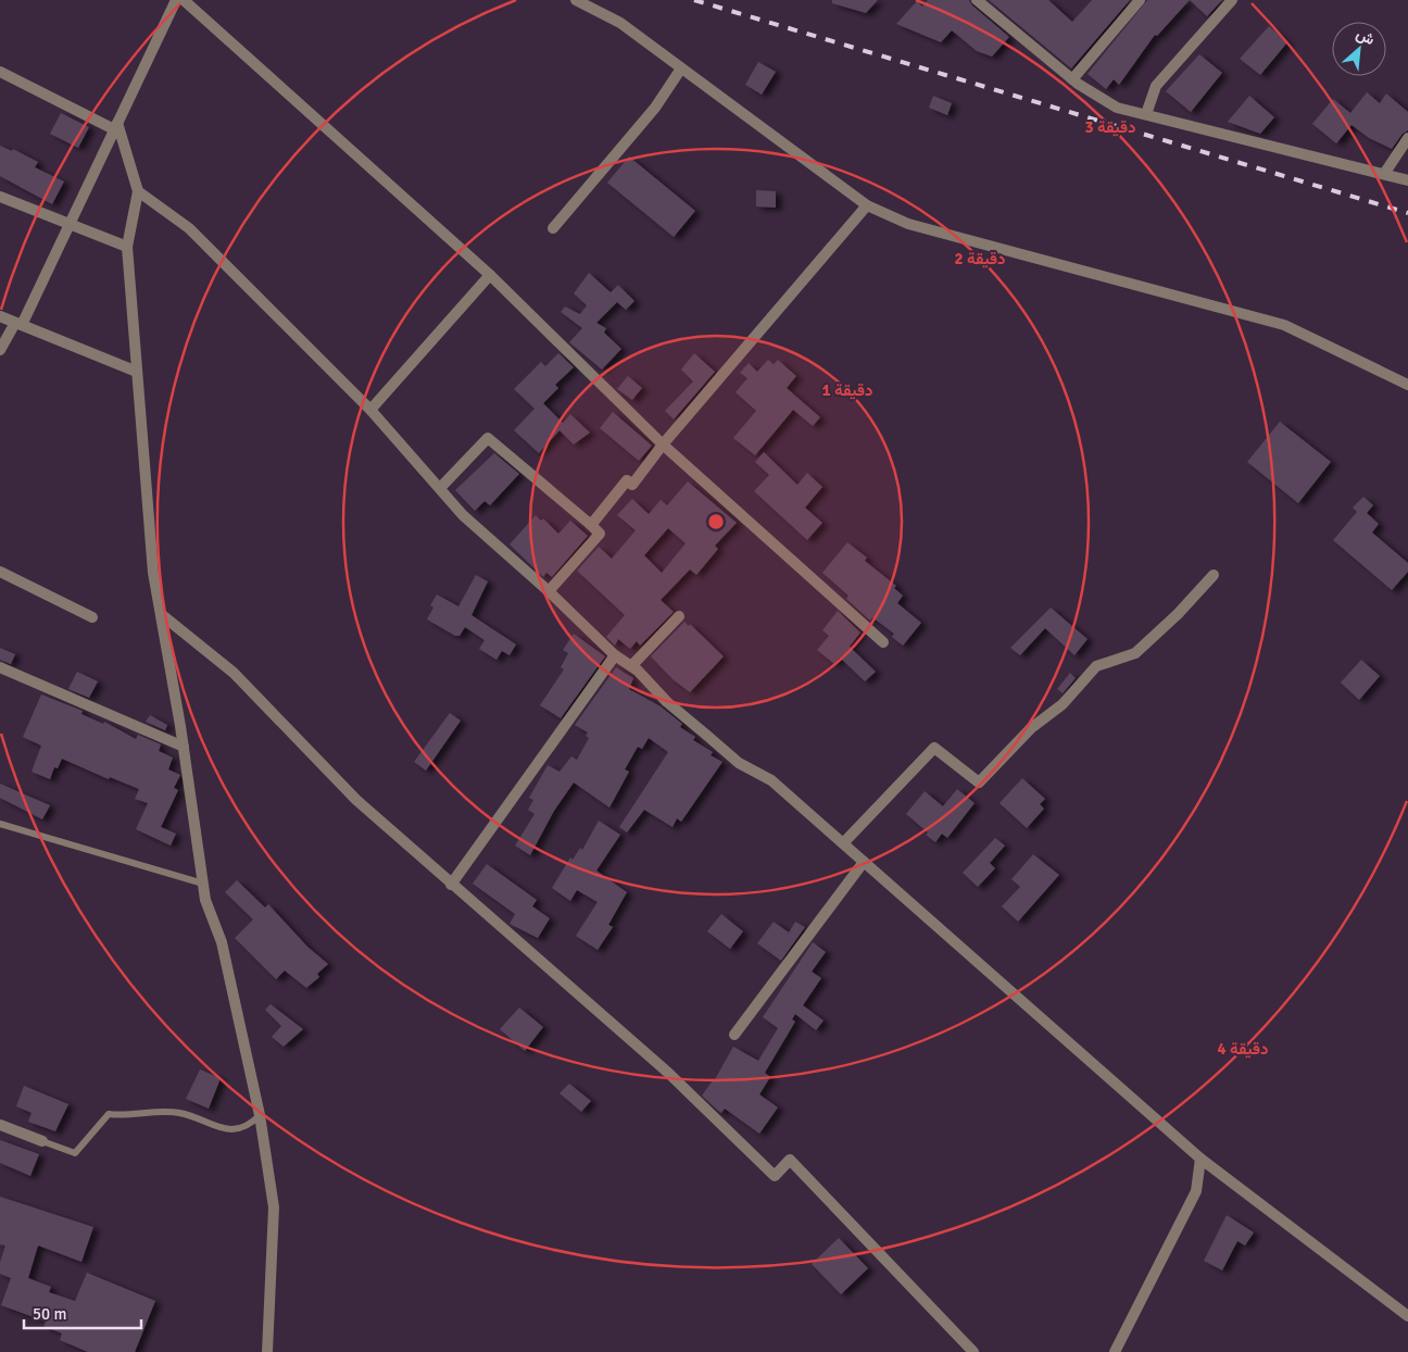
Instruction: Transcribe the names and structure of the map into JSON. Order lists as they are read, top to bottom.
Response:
{
  "scale_bar": "50 m",
  "north": "top right",
  "rings": [
    "3 دقيقة",
    "2 دقيقة",
    "1 دقيقة",
    "4 دقيقة"
  ]
}
